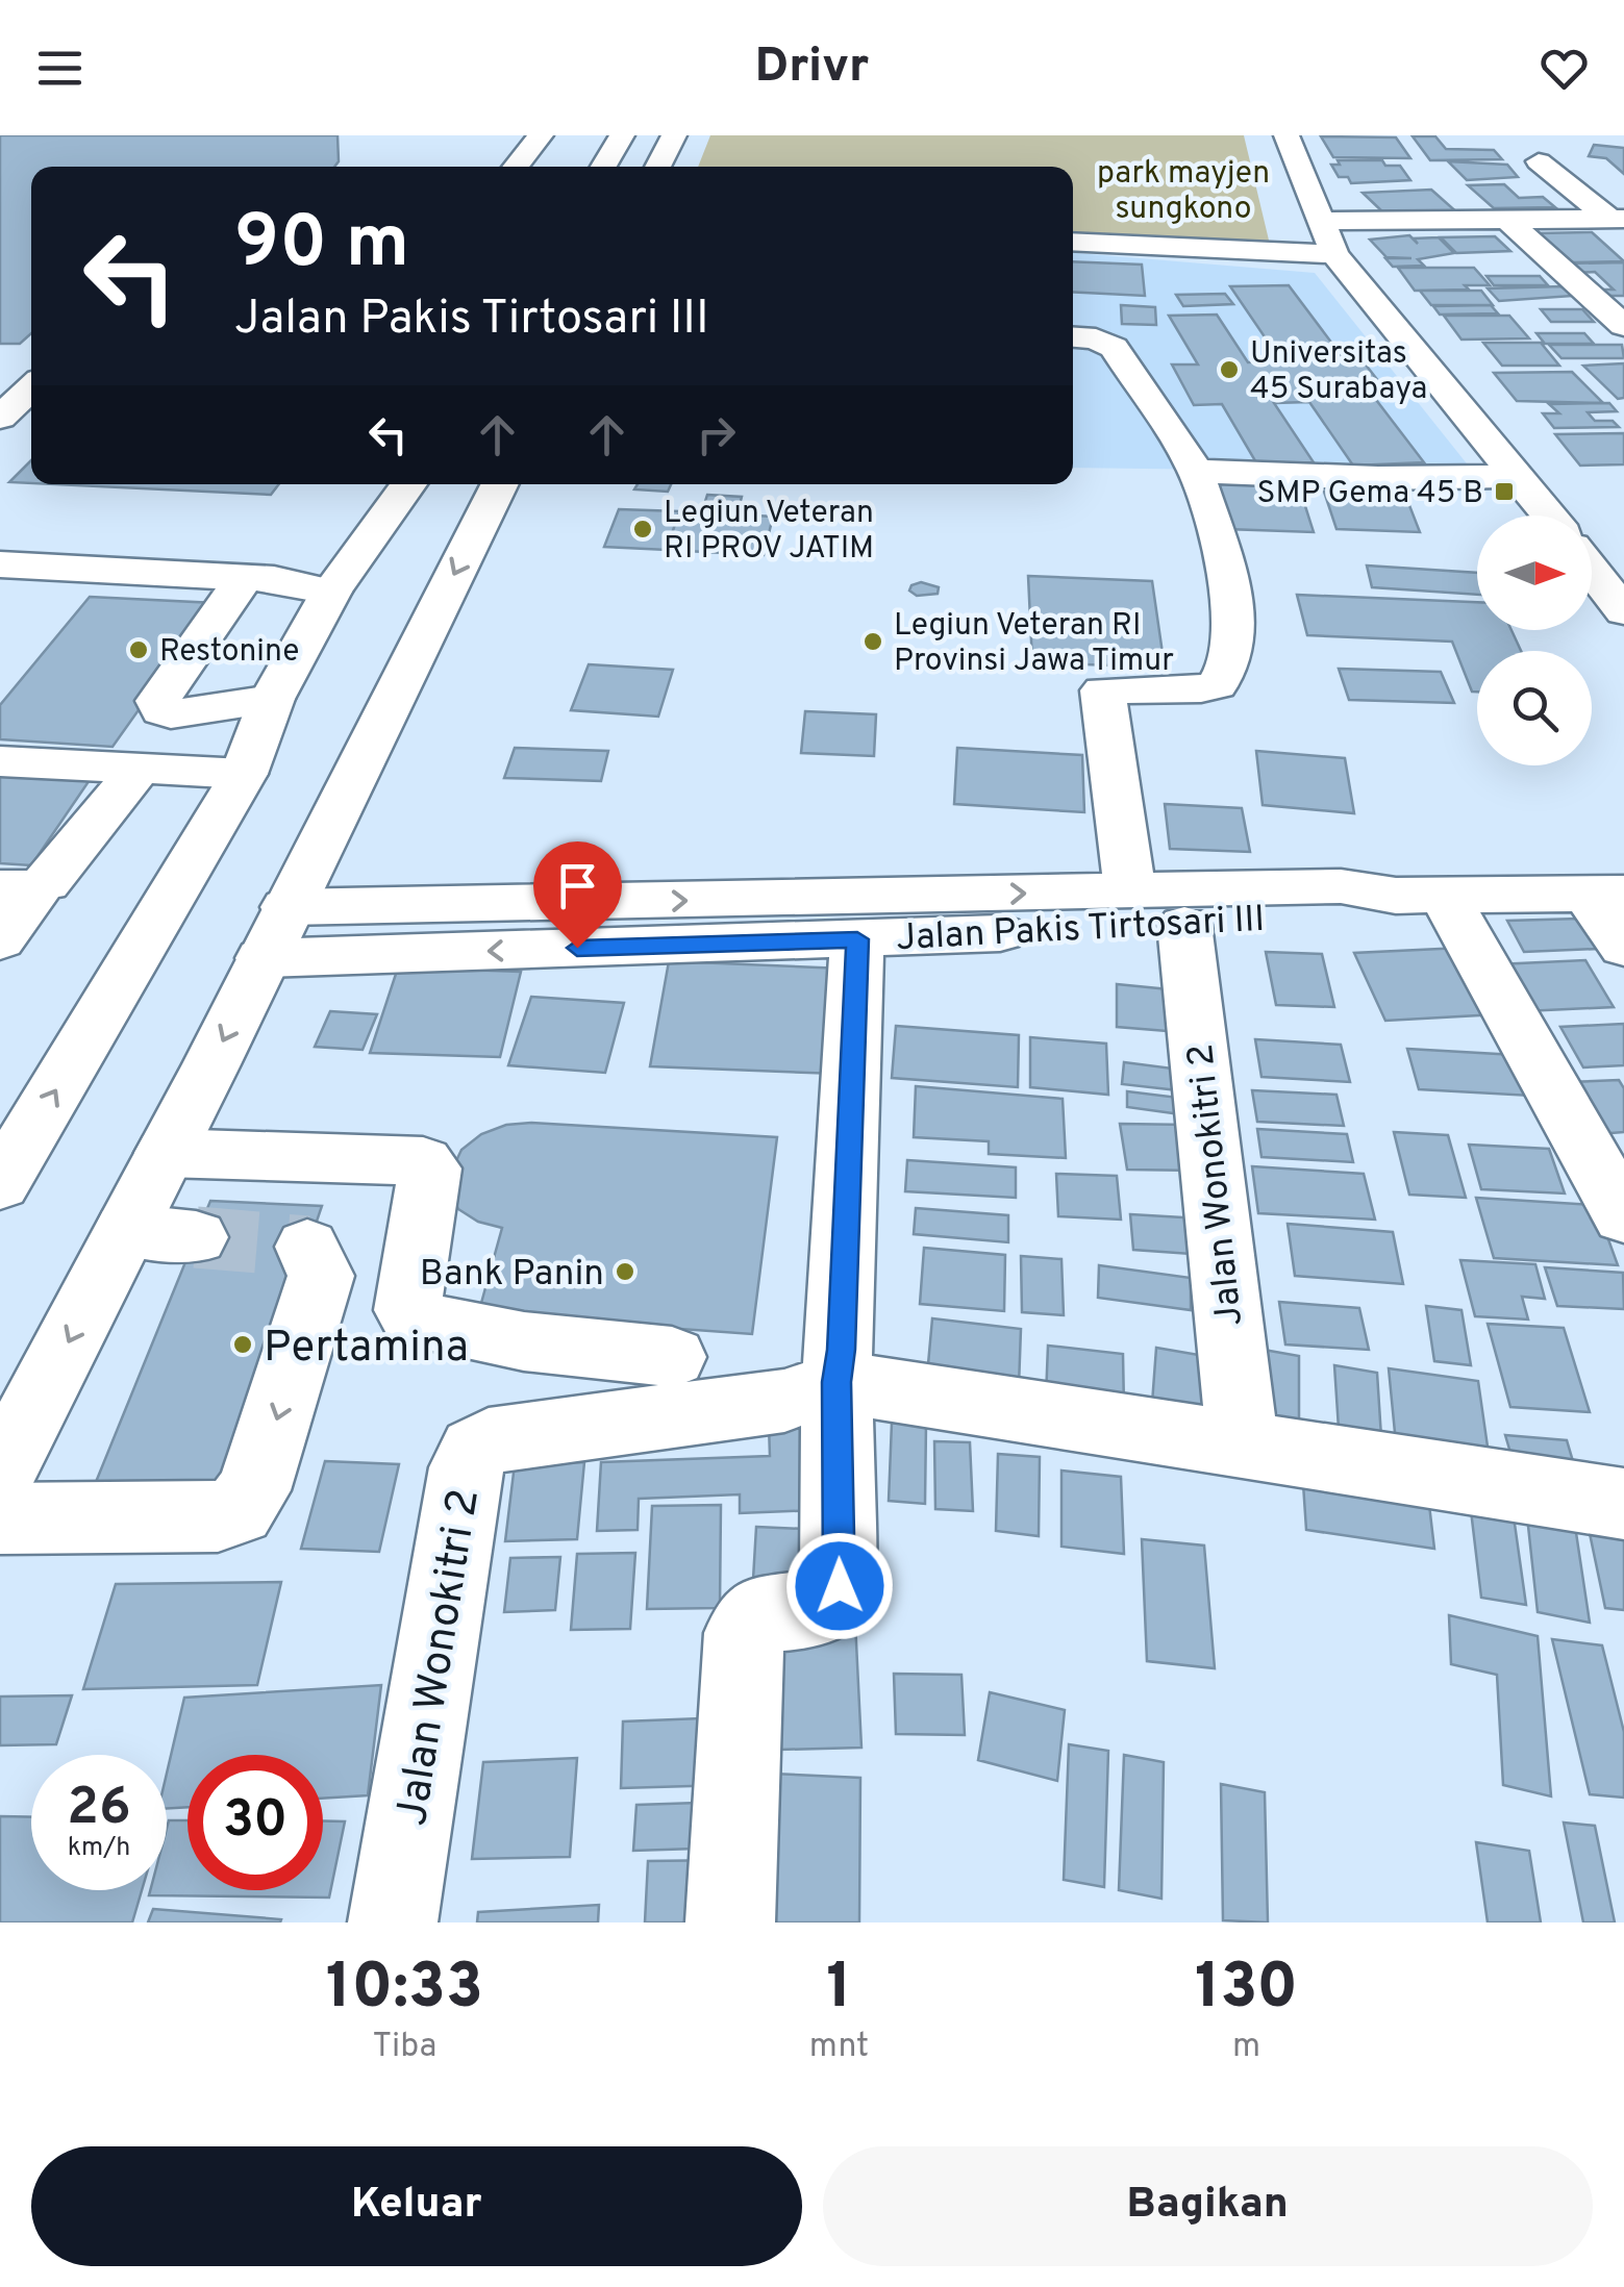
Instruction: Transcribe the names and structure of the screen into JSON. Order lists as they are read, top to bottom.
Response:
{
  "streets": {
    "street": ["Jalan Pakis Tirtosari III", "Jalan Wonokitri 2"]
  },
  "crossings": [
    ["Jalan Pakis Tirtosari III", "Jalan Wonokitri 2"]
  ],
  "parks": ["park mayjen sungkono"],
  "places": {
    "other": [
      "Universitas 45 Surabaya",
      "Legiun Veteran RI PROV JATIM",
      "Legiun Veteran RI Provinsi Jawa Timur",
      "Restonine",
      "Bank Panin",
      "Pertamina"
    ],
    "transit": ["SMP Gema 45 B"]
  },
  "north": "right",
  "page": {
    "header": "Drivr",
    "turn": ["90 m", "Jalan Pakis Tirtosari III"],
    "speed": "26 km/h",
    "limit": "30",
    "eta": [
      "10:33",
      "Tiba",
      "1",
      "mnt",
      "130",
      "m"
    ],
    "buttons": ["Keluar", "Bagikan"]
  }
}
